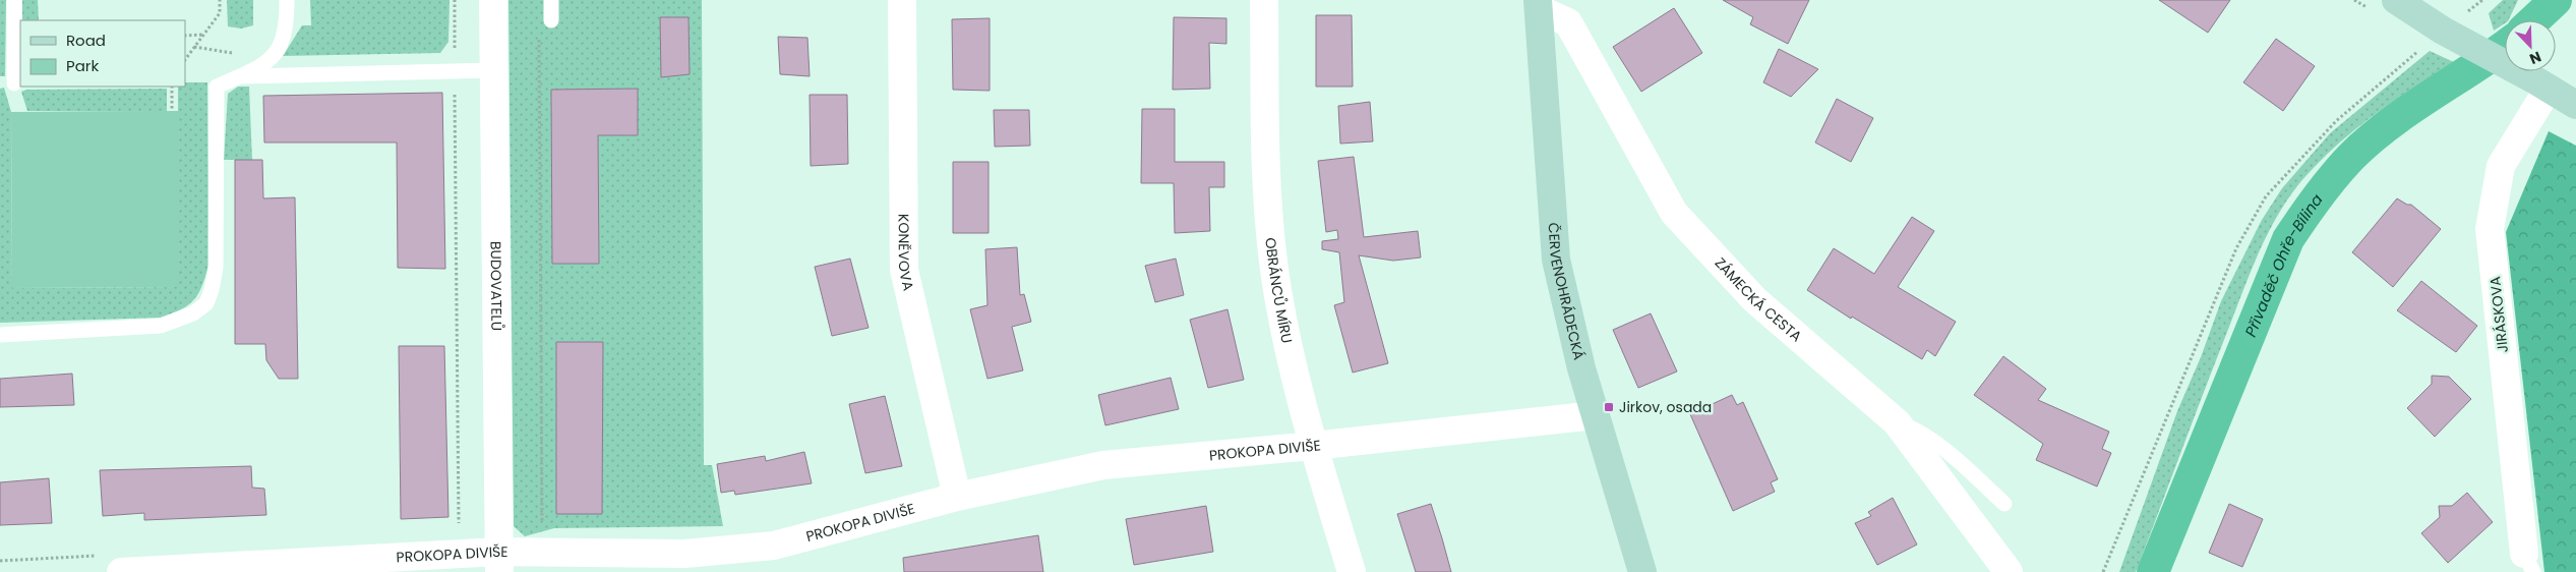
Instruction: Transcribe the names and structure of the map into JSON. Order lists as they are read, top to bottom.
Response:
{
  "streets": {
    "street": [
      "KONĚVOVA",
      "BUDOVATELŮ",
      "OBRÁNCŮ MÍRU",
      "ČERVENOHRÁDECKÁ",
      "ZÁMECKÁ CESTA",
      "JIRÁSKOVA",
      "PROKOPA DIVIŠE"
    ]
  },
  "crossings": [
    ["KONĚVOVA", "PROKOPA DIVIŠE"],
    ["BUDOVATELŮ", "PROKOPA DIVIŠE"],
    ["OBRÁNCŮ MÍRU", "PROKOPA DIVIŠE"],
    ["ČERVENOHRÁDECKÁ", "ZÁMECKÁ CESTA"],
    ["ČERVENOHRÁDECKÁ", "PROKOPA DIVIŠE"]
  ],
  "water": ["Přivaděč Ohře-Bílina"],
  "places": {
    "transit": ["Jirkov, osada"]
  },
  "legend": ["Road", "Park"],
  "north": "bottom right"
}
